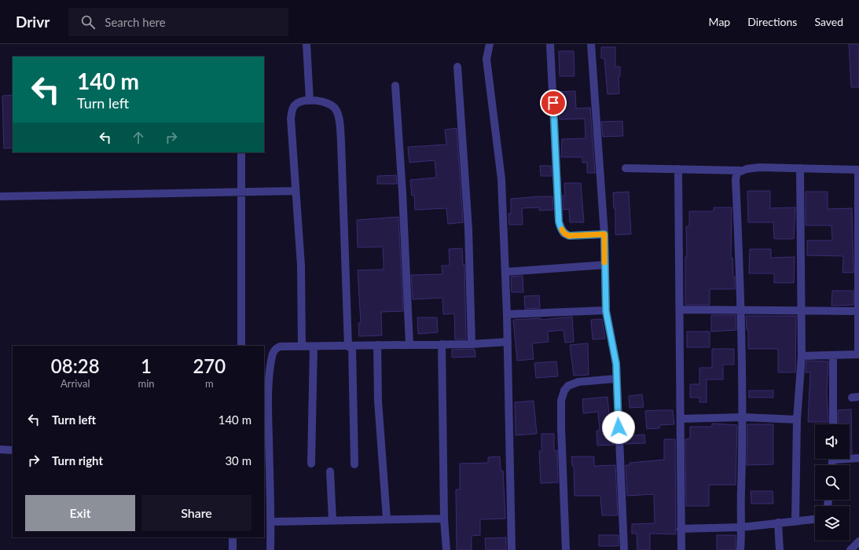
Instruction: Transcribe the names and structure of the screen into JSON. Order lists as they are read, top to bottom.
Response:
{
  "page": {
    "header": "Drivr",
    "search": "Search here",
    "nav": ["Map", "Directions", "Saved"],
    "turn": ["140 m", "Turn left"],
    "eta": [
      "08:28",
      "Arrival",
      "1",
      "min",
      "270",
      "m"
    ],
    "list": [
      {
        "name": "Turn left",
        "value": "140 m"
      },
      {
        "name": "Turn right",
        "value": "30 m"
      }
    ],
    "buttons": ["Exit", "Share"]
  }
}
